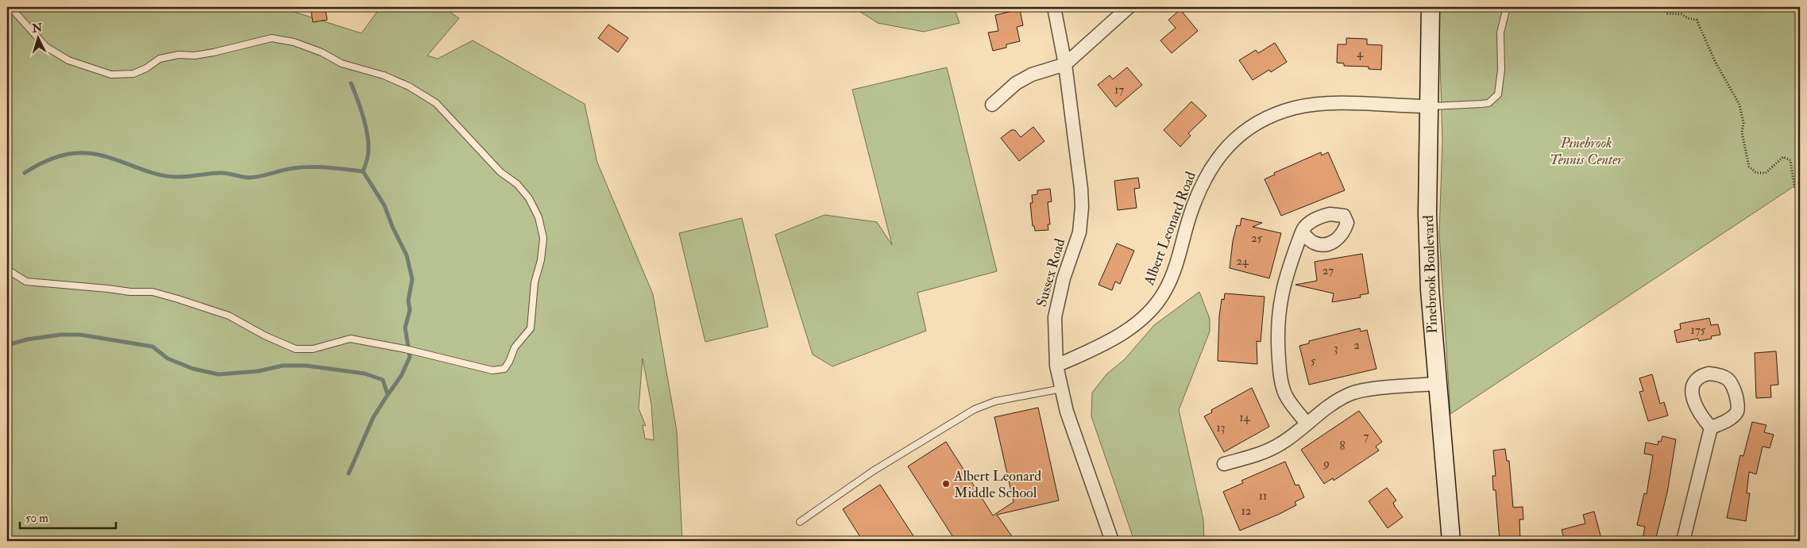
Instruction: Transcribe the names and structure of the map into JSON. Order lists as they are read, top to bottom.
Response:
{
  "streets": {
    "street": ["Albert Leonard Road", "Sussex Road", "Pinebrook Boulevard"]
  },
  "crossings": [
    ["Albert Leonard Road", "Sussex Road"],
    ["Albert Leonard Road", "Pinebrook Boulevard"]
  ],
  "parks": ["Pinebrook Tennis Center"],
  "places": ["Albert Leonard Middle School"],
  "house_numbers": [
    "4",
    "17",
    "25",
    "24",
    "27",
    "175",
    "2",
    "3",
    "5",
    "14",
    "13",
    "7",
    "8",
    "9",
    "11",
    "12"
  ],
  "scale_bar": "50 m",
  "north": "top"
}
